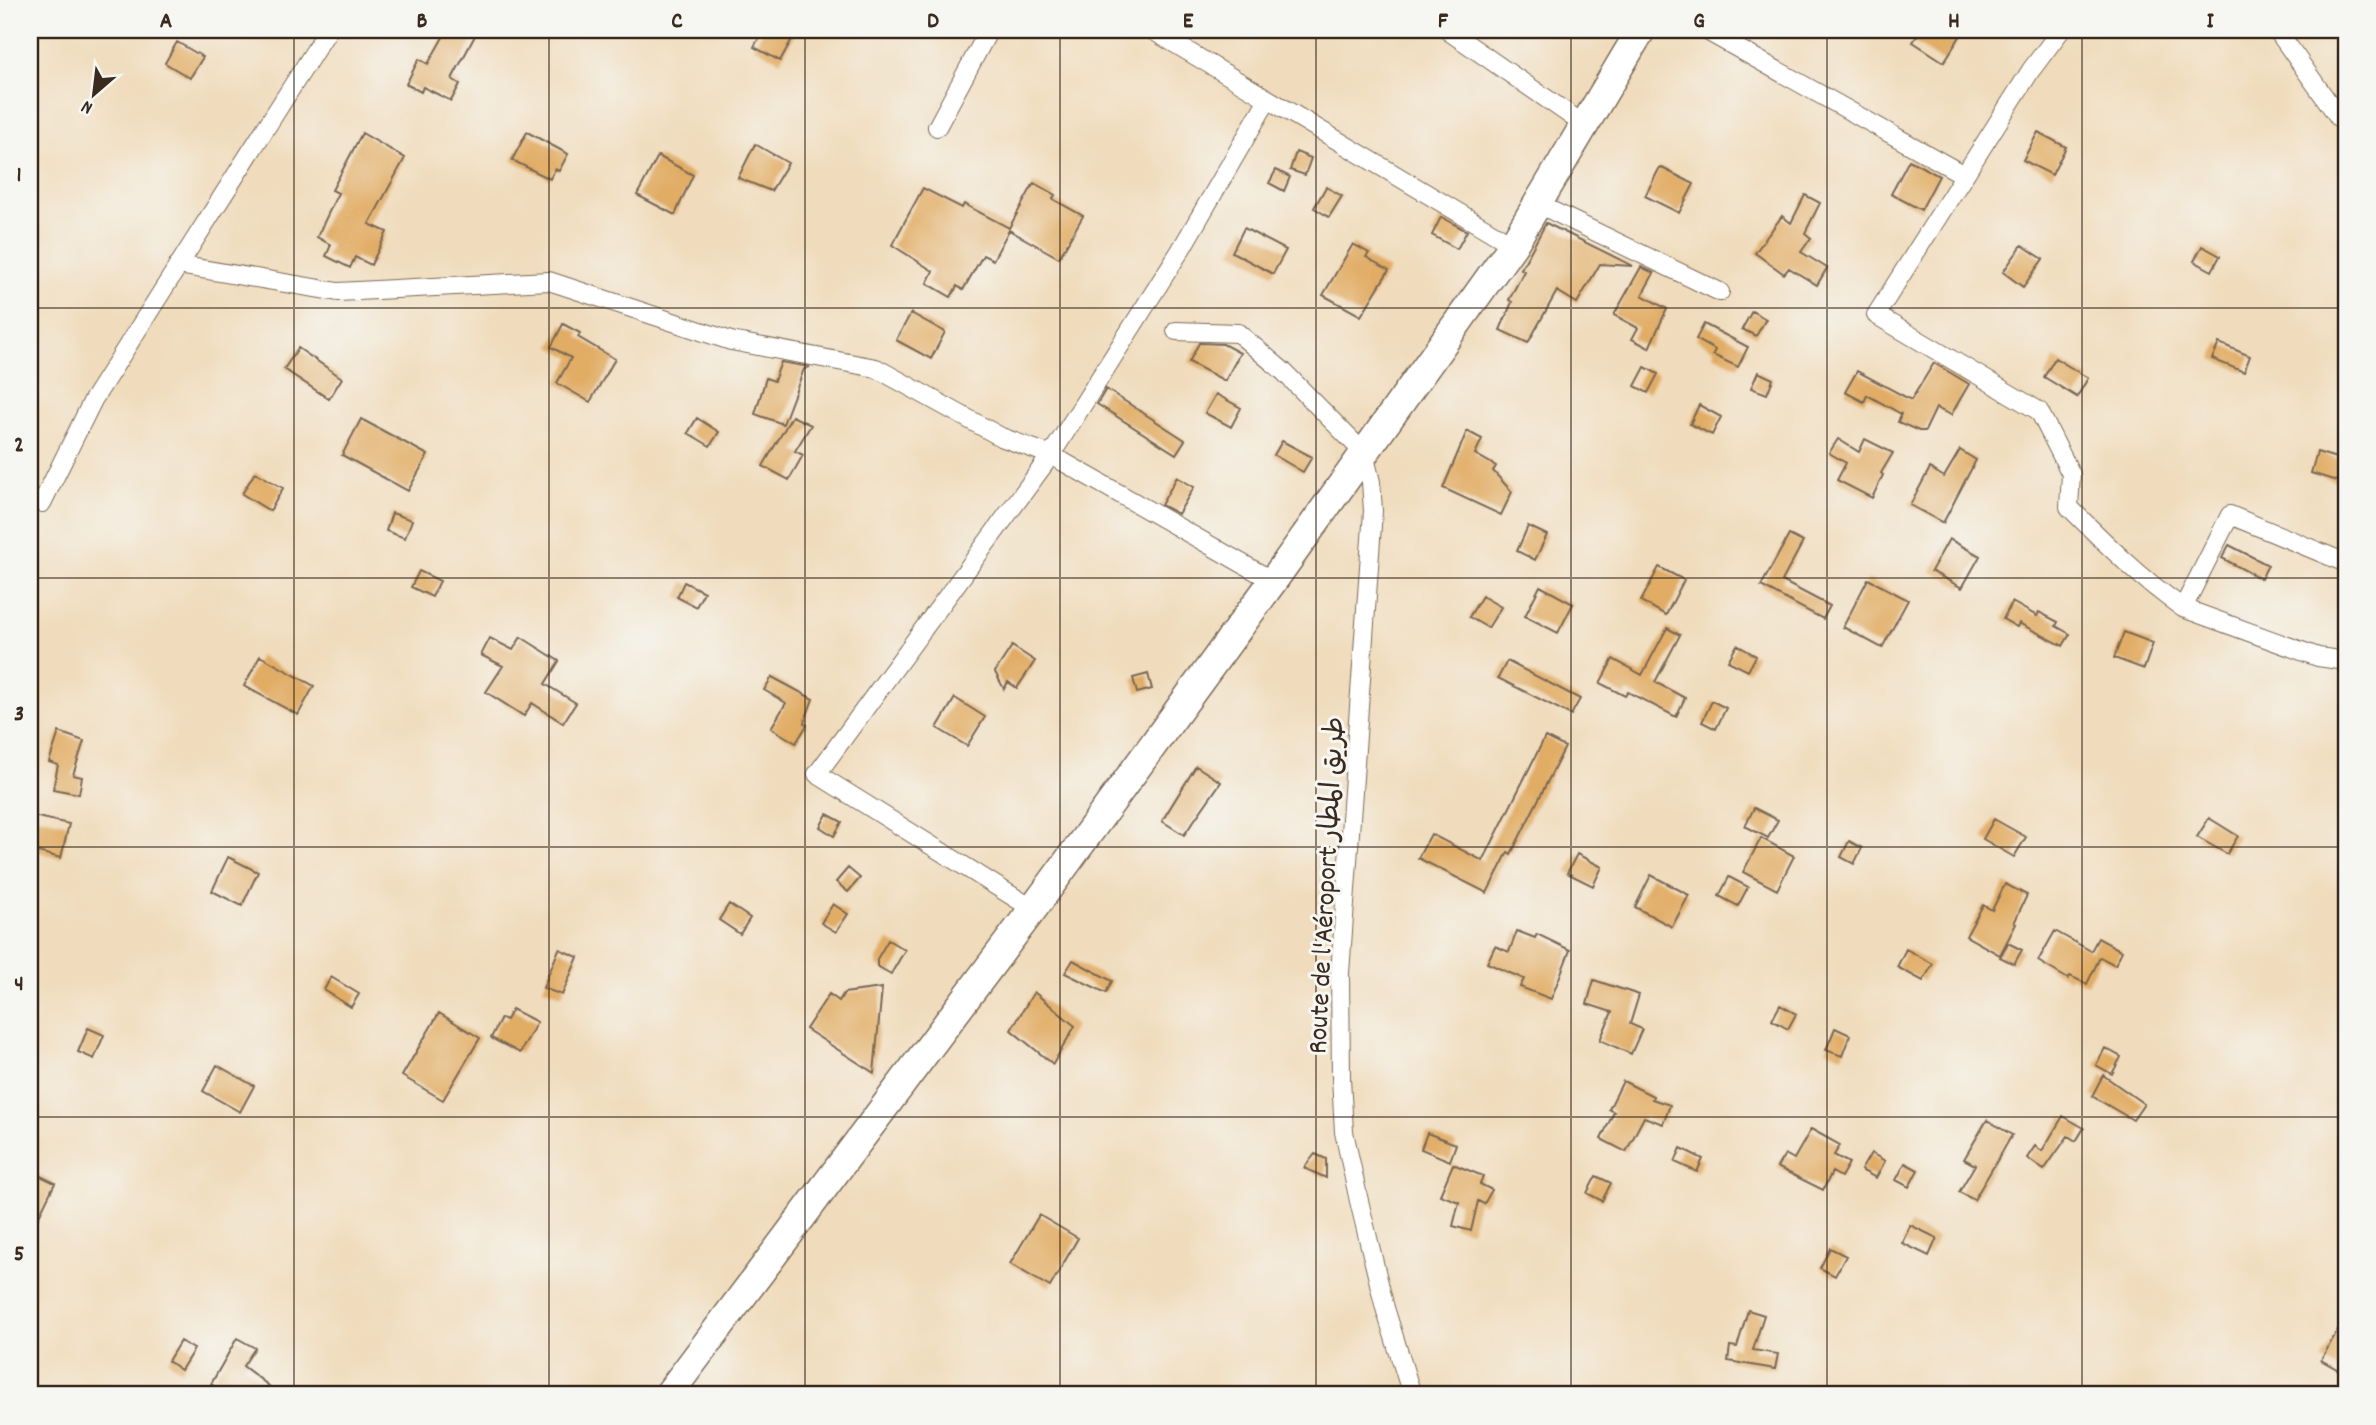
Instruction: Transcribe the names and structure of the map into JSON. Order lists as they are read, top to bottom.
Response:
{
  "streets": {
    "street": ["Route de l'Aéroport طريق المطار"]
  },
  "north": "bottom left",
  "grid": {
    "columns": [
      "A",
      "B",
      "C",
      "D",
      "E",
      "F",
      "G",
      "H",
      "I"
    ],
    "rows": [
      "1",
      "2",
      "3",
      "4",
      "5"
    ]
  }
}
